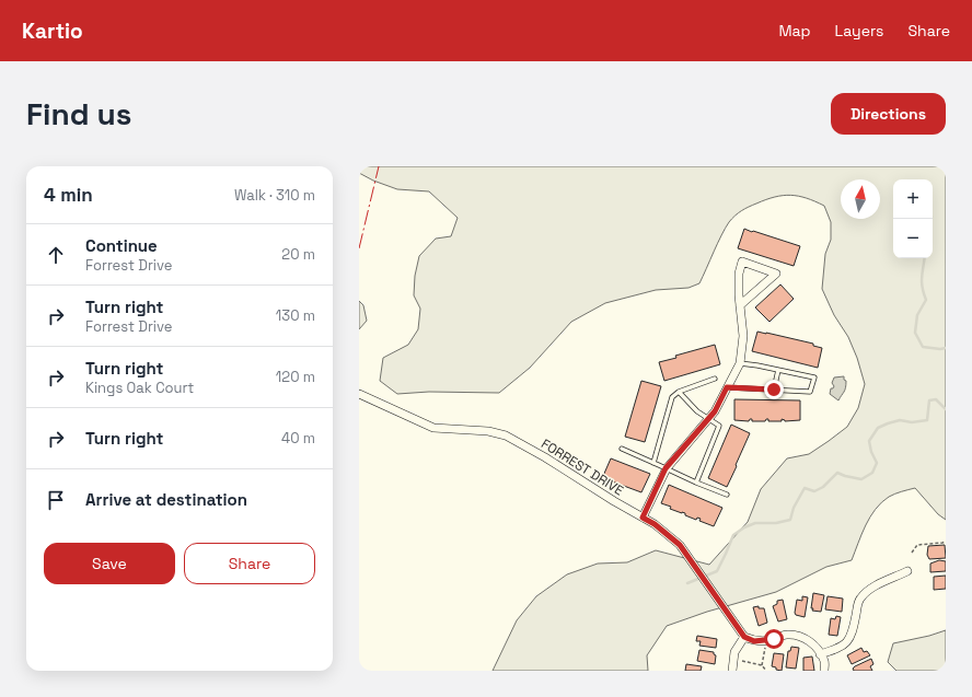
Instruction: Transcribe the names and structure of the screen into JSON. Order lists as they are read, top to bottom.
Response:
{
  "streets": {
    "street": ["FORREST DRIVE"]
  },
  "north": "top",
  "page": {
    "header": "Kartio",
    "nav": ["Map", "Layers", "Share"],
    "buttons": [
      "Directions",
      ["Save", "Share"]
    ],
    "title": "Find us",
    "heading": ["4 min", "Walk · 310 m"],
    "map_buttons": ["+", "−"],
    "list": [
      ["Continue", "Forrest Drive", "20 m"],
      ["Turn right", "Forrest Drive", "130 m"],
      ["Turn right", "Kings Oak Court", "120 m"],
      ["Turn right", "40 m"],
      "Arrive at destination"
    ]
  }
}
